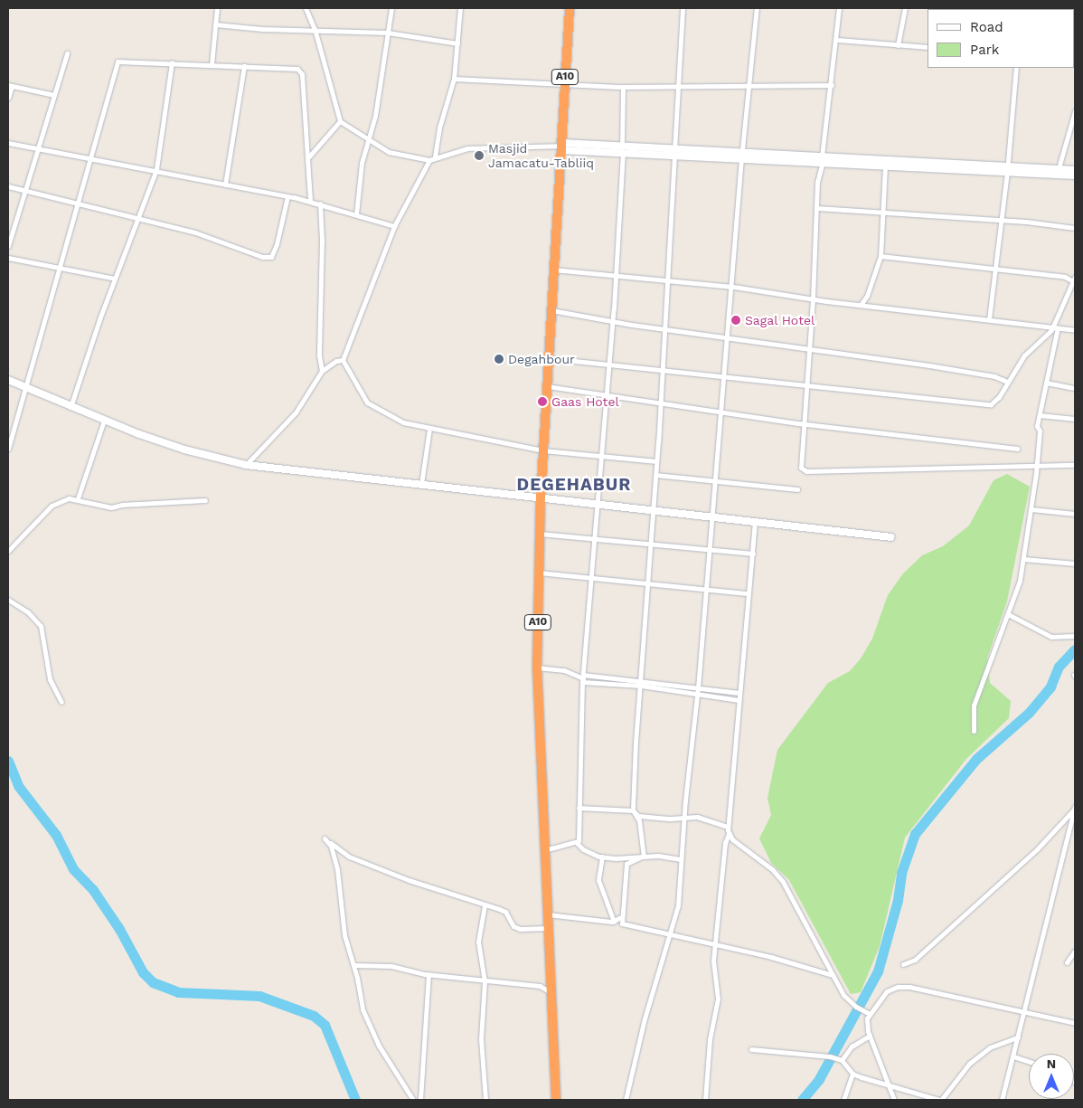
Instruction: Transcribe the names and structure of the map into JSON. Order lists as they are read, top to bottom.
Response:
{
  "streets": {
    "highway": ["A10"]
  },
  "districts": ["DEGEHABUR"],
  "places": [
    "Masjid Jamacatu-Tabliiq",
    "Sagal Hotel",
    "Degahbour",
    "Gaas Hotel"
  ],
  "legend": ["Road", "Park"],
  "north": "top"
}
